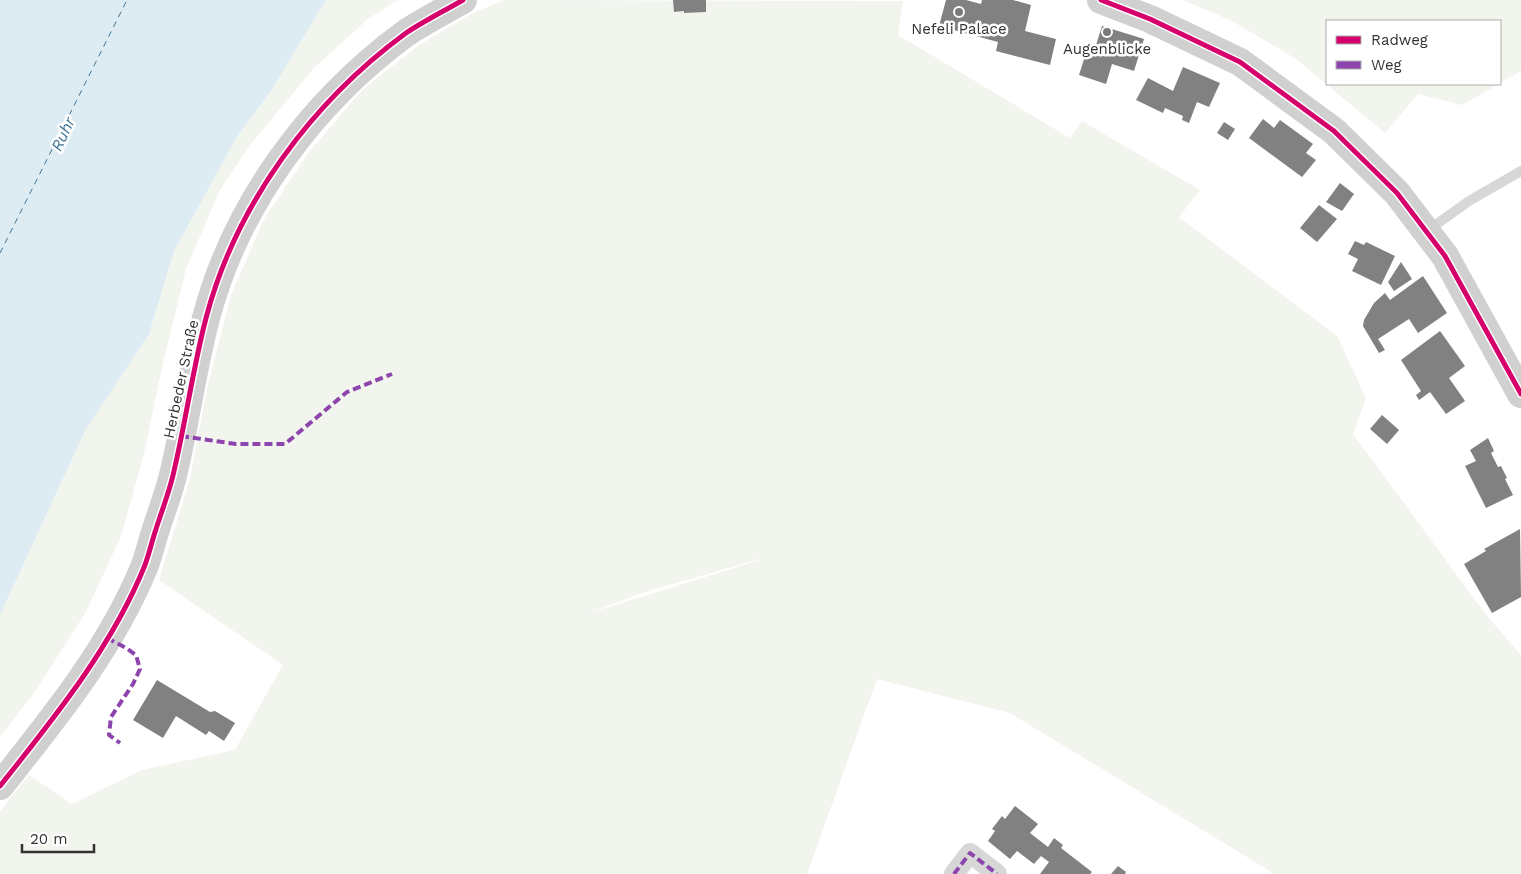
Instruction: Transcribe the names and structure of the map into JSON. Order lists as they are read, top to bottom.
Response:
{
  "streets": {
    "main road": ["Herbeder Straße"]
  },
  "water": ["Ruhr"],
  "places": ["Nefeli Palace", "Augenblicke"],
  "legend": ["Radweg", "Weg"],
  "scale_bar": "20 m"
}
